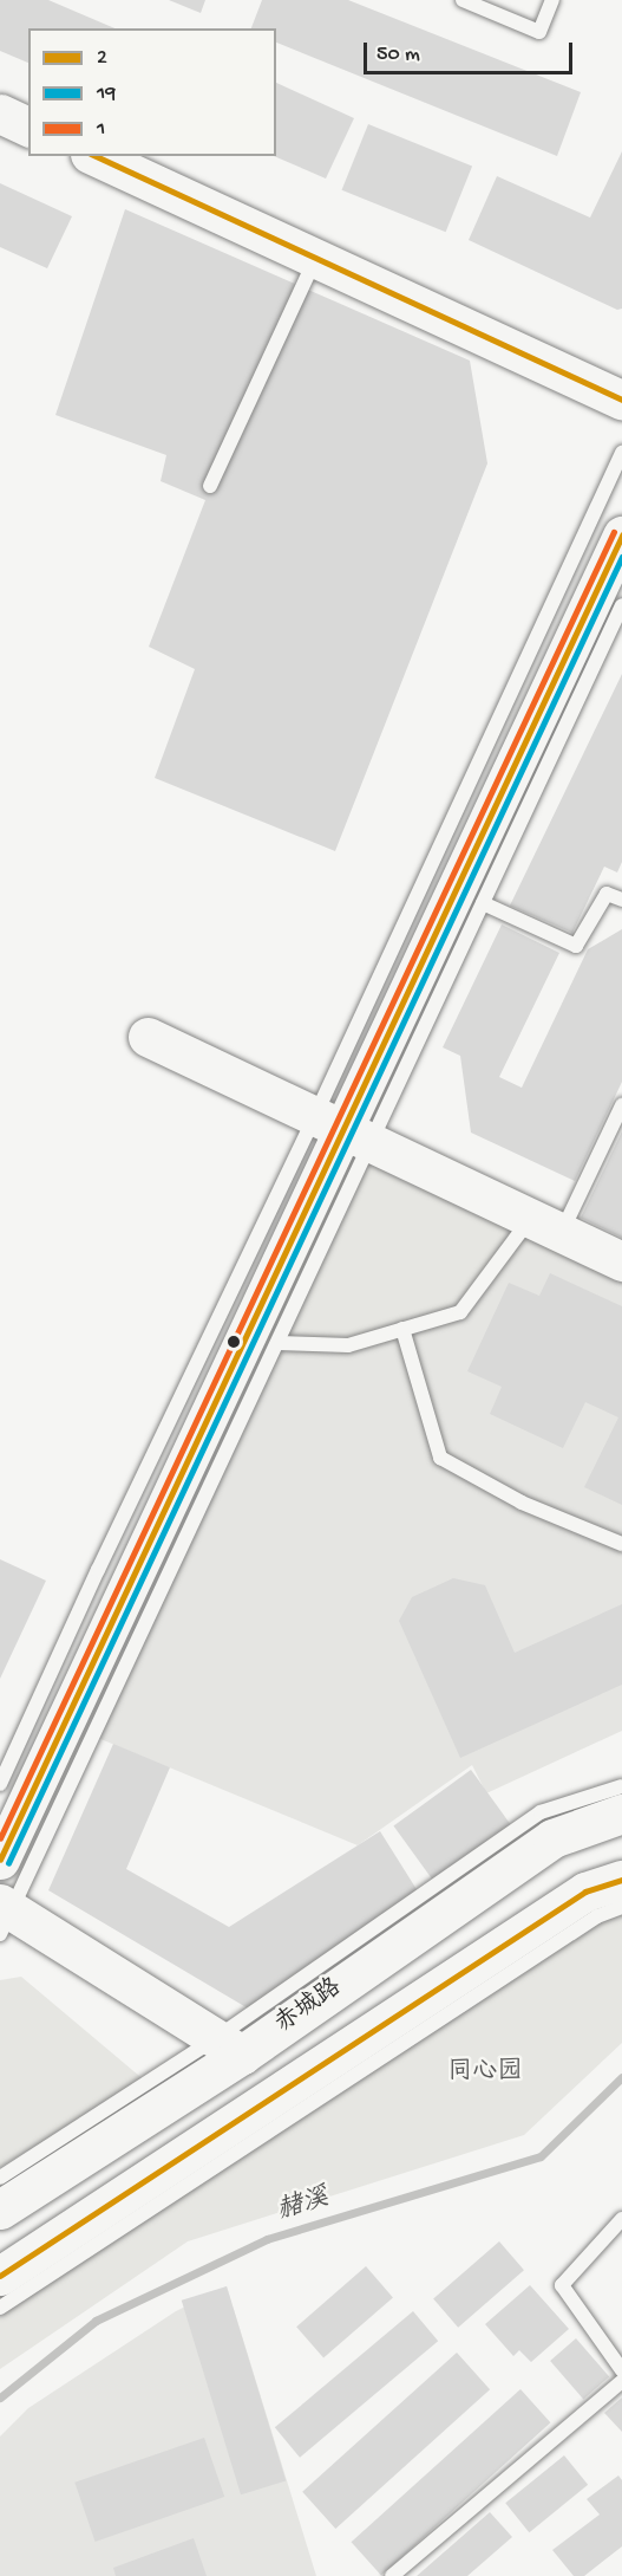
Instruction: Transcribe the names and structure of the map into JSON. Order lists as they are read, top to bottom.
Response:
{
  "streets": {
    "main road": ["赤城路"]
  },
  "water": ["赭溪"],
  "parks": ["同心园"],
  "lines": ["transit line 2", "transit line 1", "transit line 19"],
  "legend": ["2", "19", "1"],
  "scale_bar": "50 m"
}
